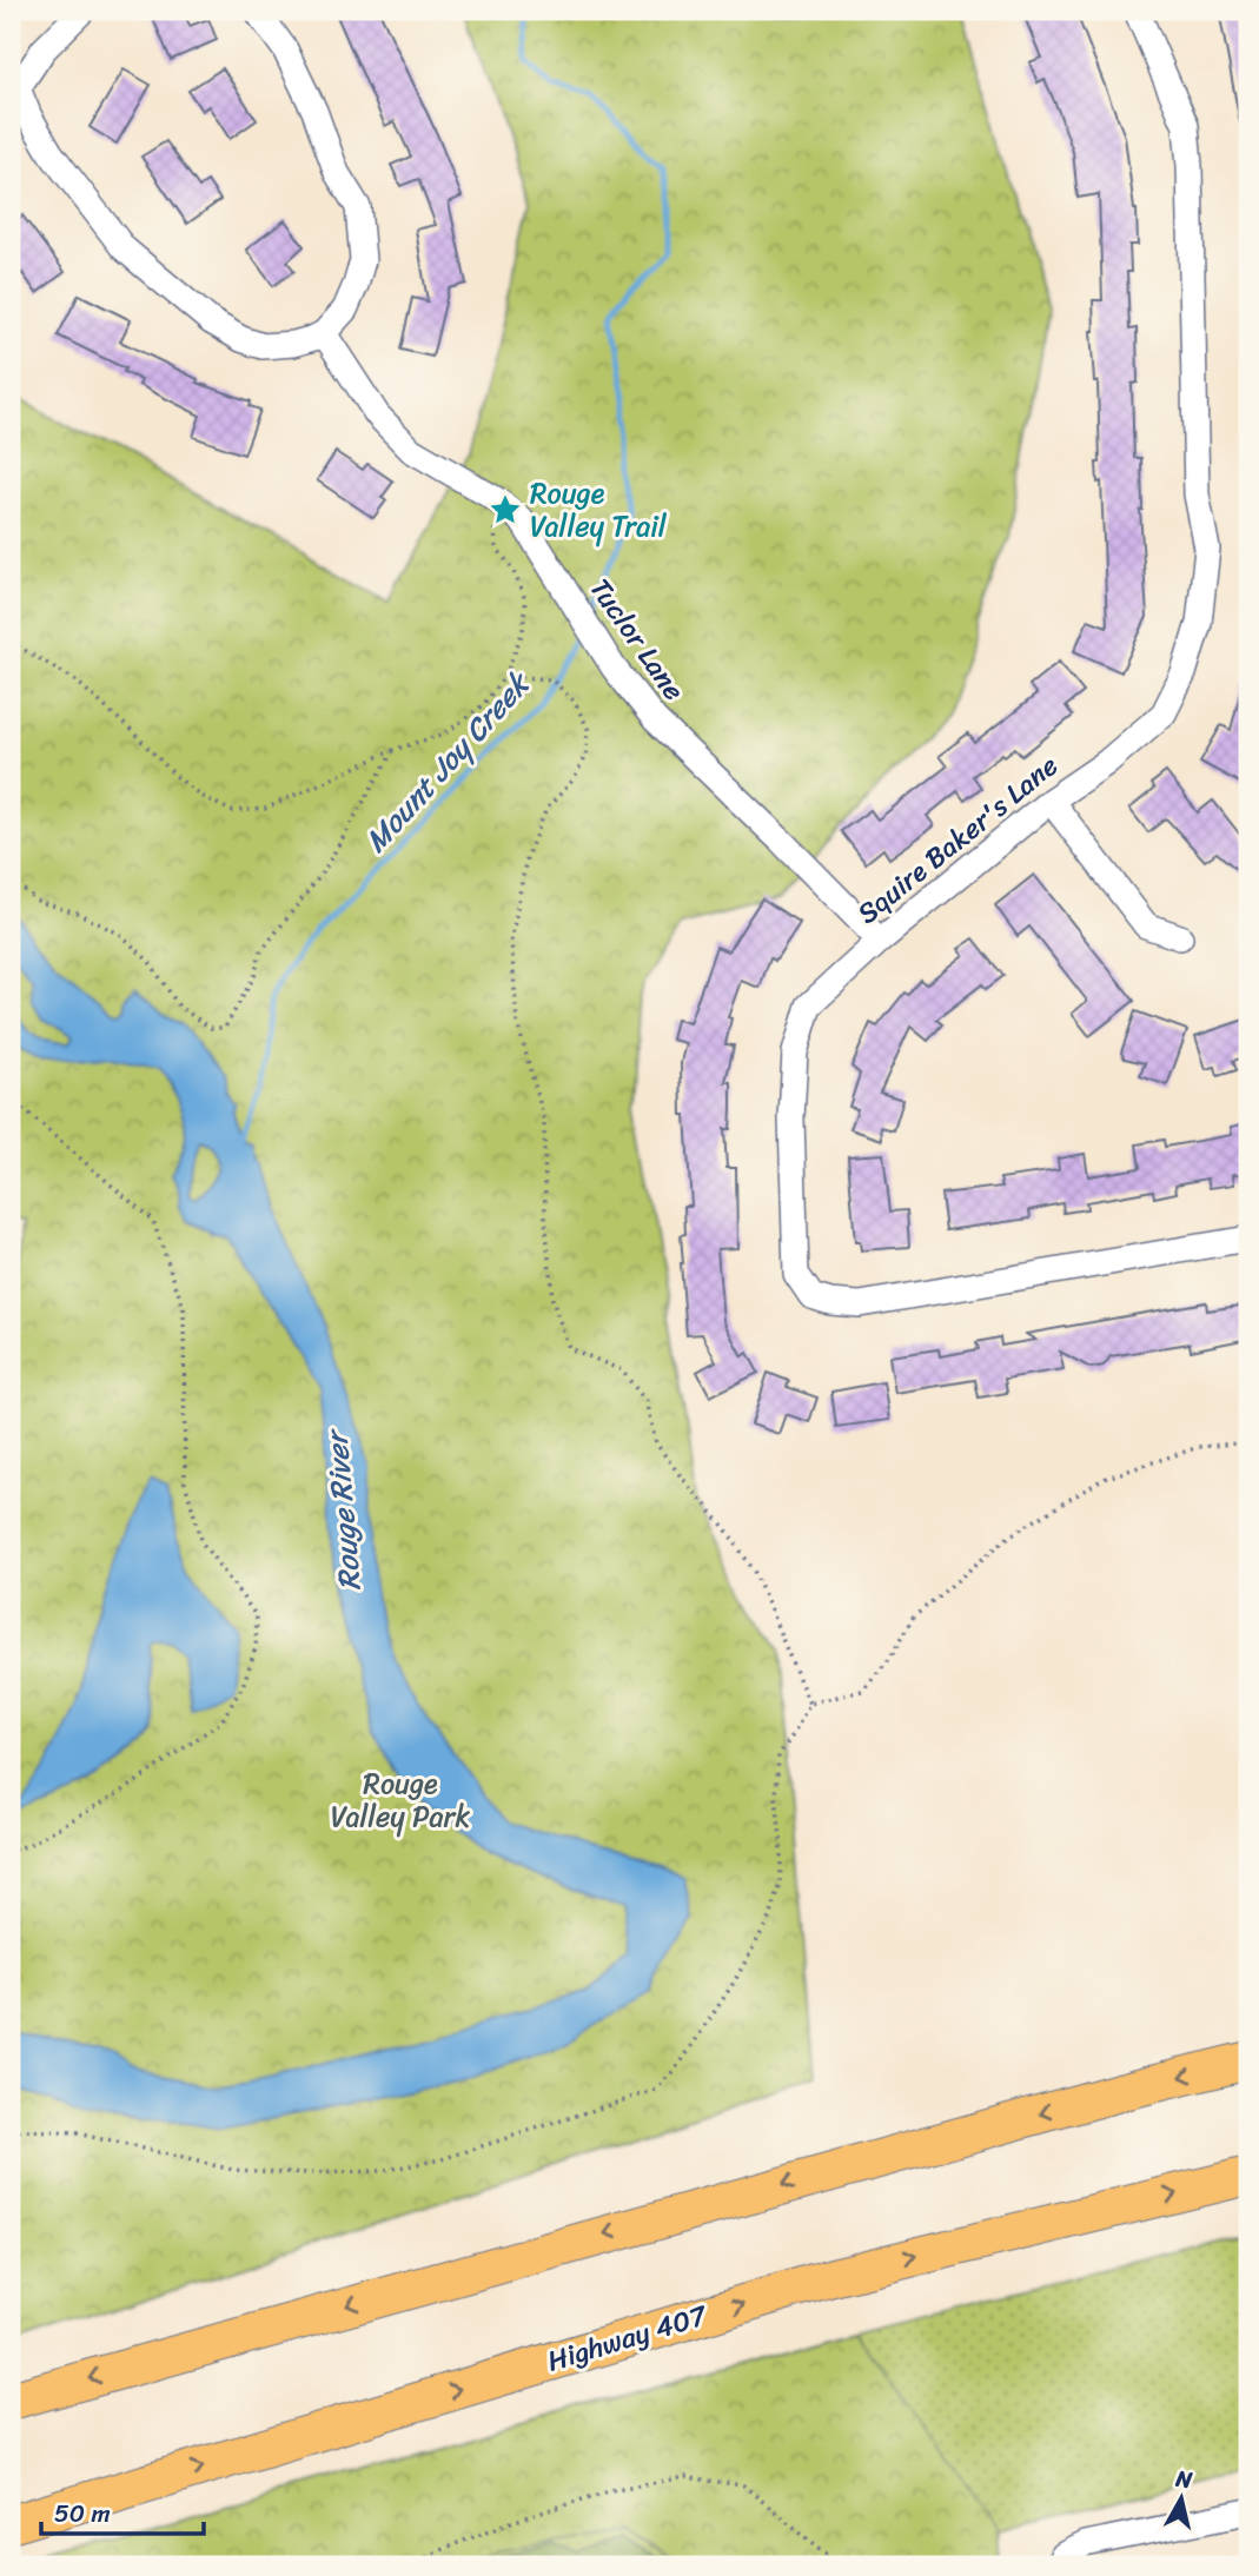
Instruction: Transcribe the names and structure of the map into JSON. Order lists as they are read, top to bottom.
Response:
{
  "streets": {
    "highway": ["Highway 407"],
    "street": ["Tuclor Lane", "Squire Baker's Lane"]
  },
  "crossings": [
    ["Tuclor Lane", "Squire Baker's Lane"]
  ],
  "water": ["Mount Joy Creek", "Rouge River"],
  "parks": ["Rouge Valley Park"],
  "places": {
    "place": ["Rouge Valley Trail"]
  },
  "scale_bar": "50 m",
  "north": "top"
}
